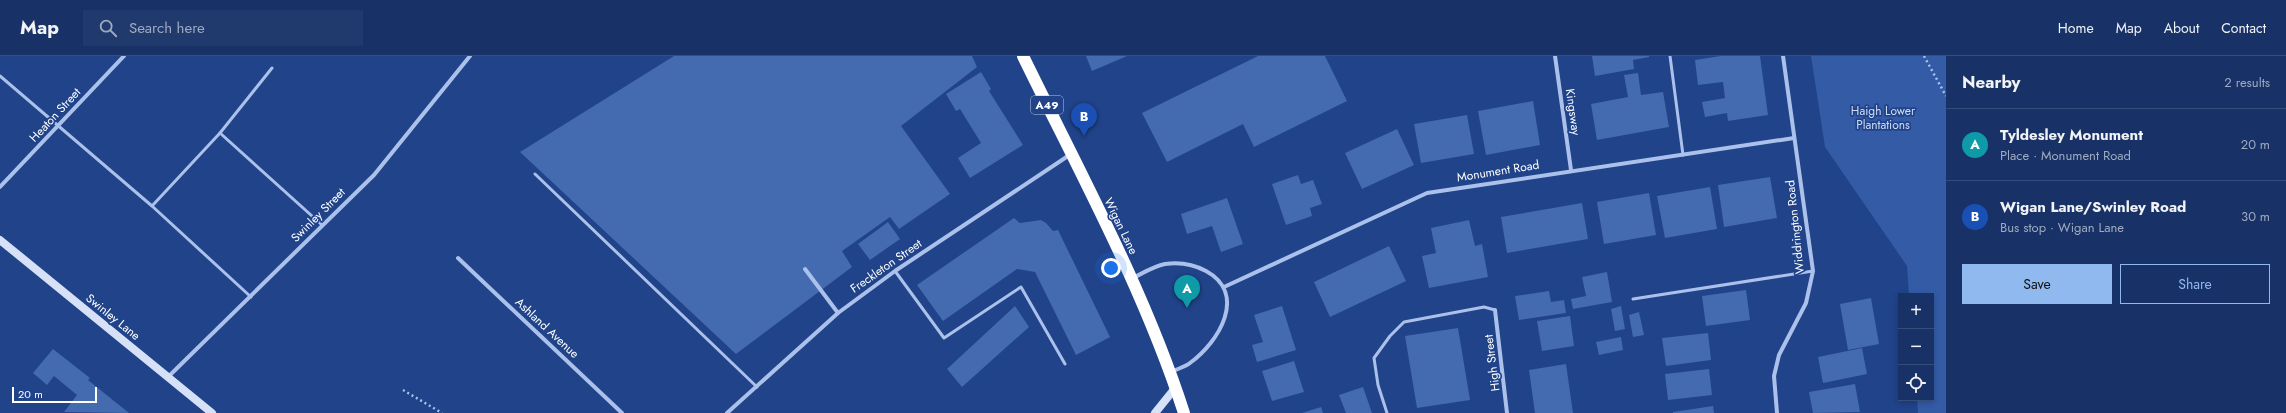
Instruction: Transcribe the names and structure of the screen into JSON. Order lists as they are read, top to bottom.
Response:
{
  "streets": {
    "highway": ["A49", "Wigan Lane"],
    "street": [
      "Kingsway",
      "Heaton Street",
      "Monument Road",
      "Swinley Street",
      "Widdrington Road",
      "Freckleton Street",
      "Swinley Lane",
      "Ashland Avenue",
      "High Street"
    ]
  },
  "crossings": [
    ["Kingsway", "Monument Road"],
    ["Monument Road", "Widdrington Road"],
    ["Swinley Street", "Swinley Lane"],
    ["Wigan Lane", "Freckleton Street"]
  ],
  "parks": ["Haigh Lower Plantations"],
  "scale_bar": "20 m",
  "page": {
    "header": "Map",
    "search": "Search here",
    "nav": [
      "Home",
      "Map",
      "About",
      "Contact"
    ],
    "heading": ["Nearby", "2 results"],
    "pins": ["B", "A"],
    "list": [
      {
        "mark": "A",
        "name": "Tyldesley Monument",
        "note": "Place · Monument Road",
        "value": "20 m"
      },
      {
        "mark": "B",
        "name": "Wigan Lane/Swinley Road",
        "note": "Bus stop · Wigan Lane",
        "value": "30 m"
      }
    ],
    "buttons": ["Save", "Share"],
    "map_buttons": ["+", "−"],
    "scale": "20 m"
  }
}
